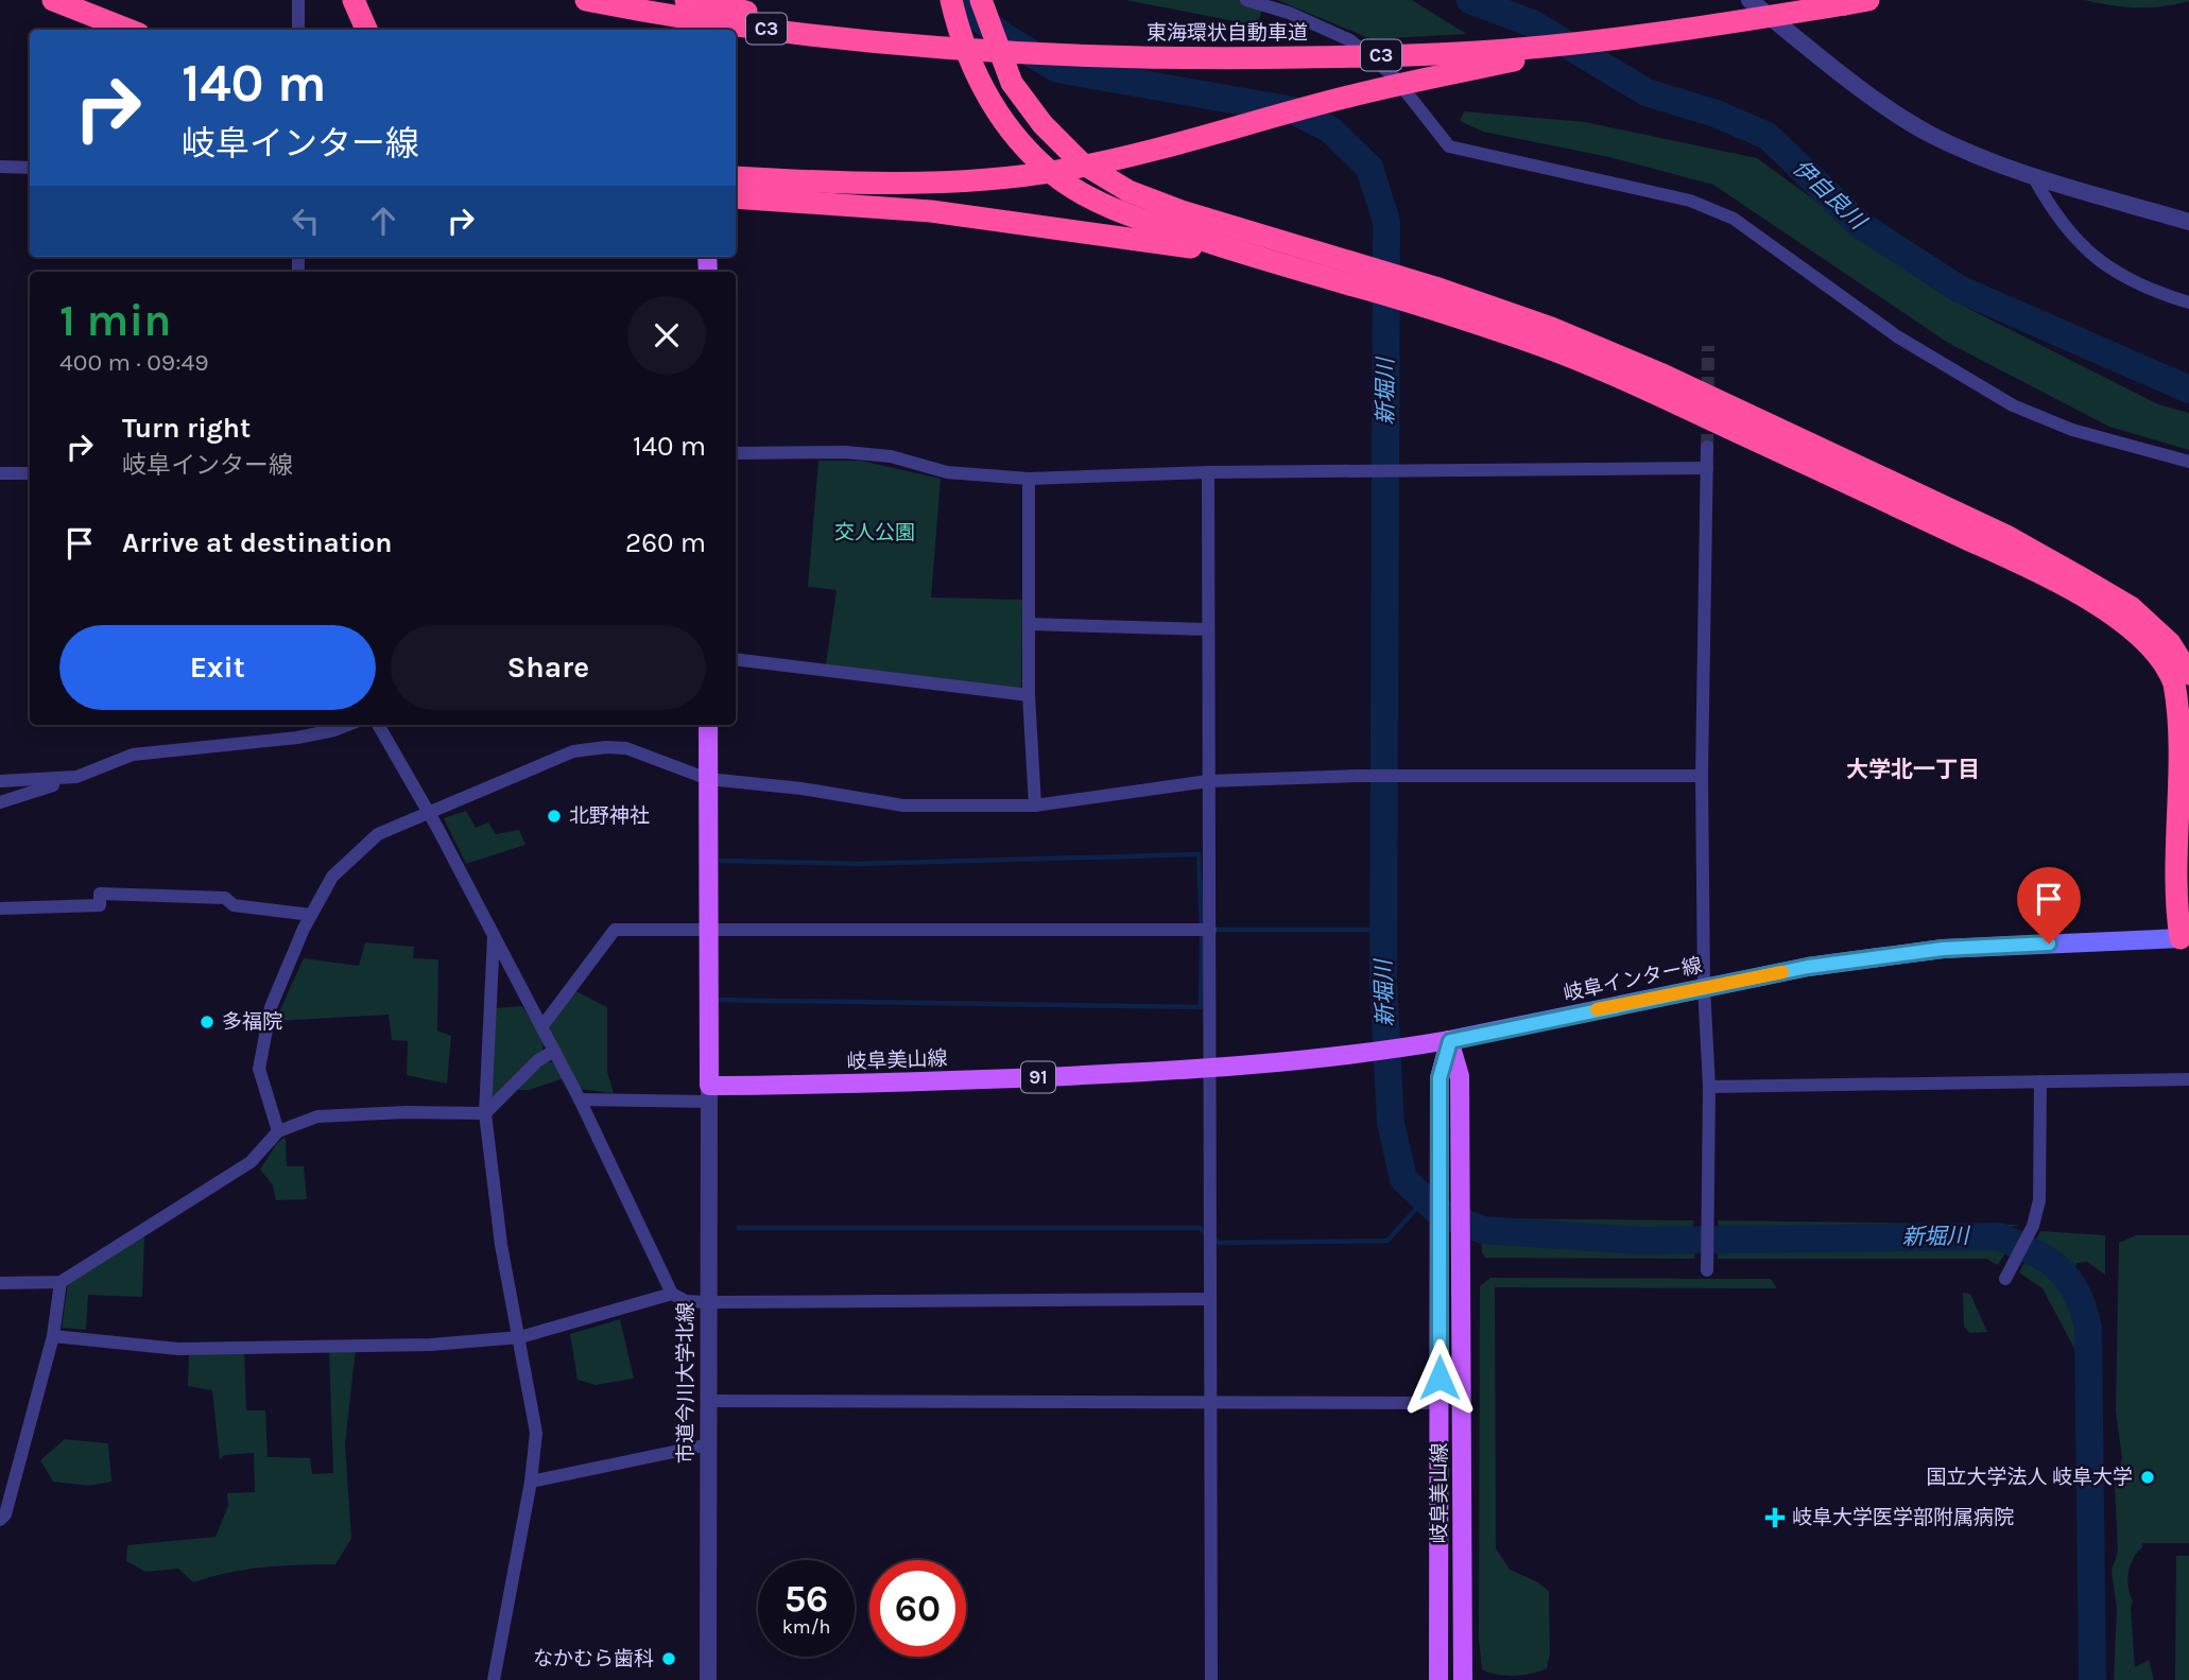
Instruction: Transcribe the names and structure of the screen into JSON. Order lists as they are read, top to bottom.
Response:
{
  "streets": {
    "highway": ["C3", "東海環状自動車道"],
    "main road": ["岐阜インター線", "岐阜美山線", "91"],
    "street": ["市道今川大学北線"]
  },
  "crossings": [
    ["岐阜インター線", "岐阜美山線"],
    ["岐阜美山線", "市道今川大学北線"]
  ],
  "districts": ["大学北一丁目"],
  "water": ["伊自良川", "新堀川"],
  "parks": ["交人公園"],
  "places": {
    "other": [
      "北野神社",
      "多福院",
      "国立大学法人 岐阜大学",
      "なかむら歯科"
    ],
    "health": ["岐阜大学医学部附属病院"]
  },
  "page": {
    "turn": ["140 m", "岐阜インター線"],
    "heading": ["1 min", "400 m · 09:49"],
    "list": [
      {
        "name": "Turn right",
        "note": "岐阜インター線",
        "value": "140 m"
      },
      {
        "name": "Arrive at destination",
        "value": "260 m"
      }
    ],
    "buttons": ["Exit", "Share"],
    "speed": "56 km/h",
    "limit": "60"
  }
}
